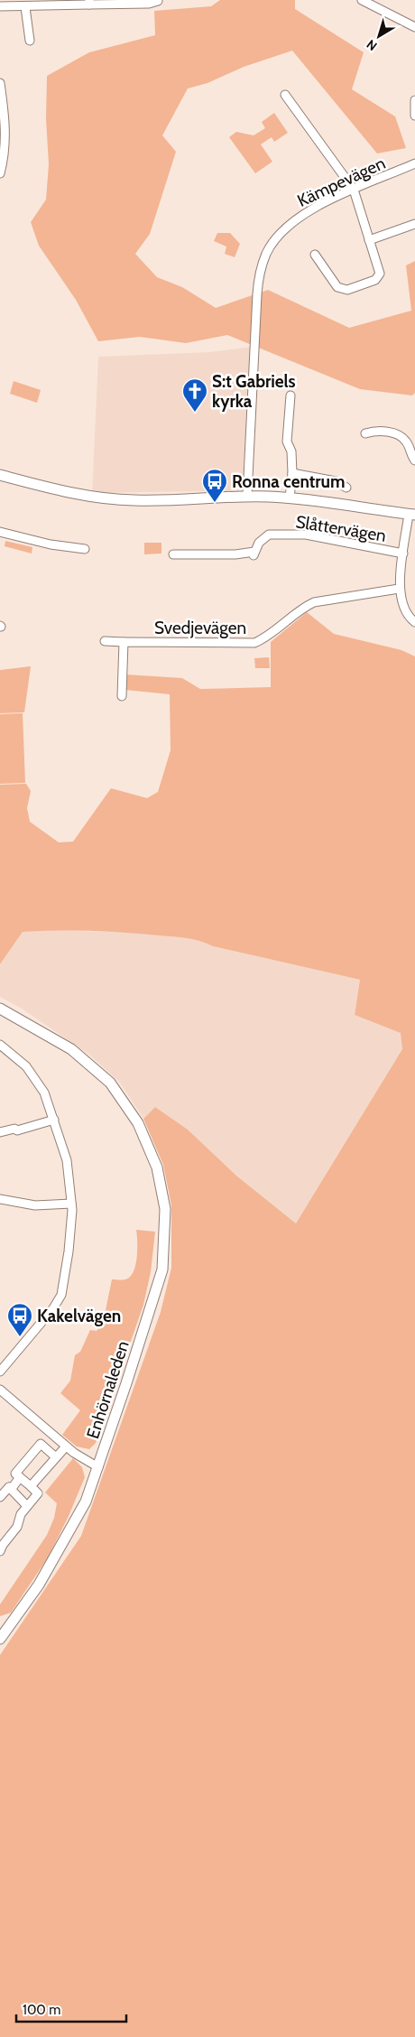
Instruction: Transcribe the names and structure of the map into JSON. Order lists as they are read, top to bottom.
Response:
{
  "streets": {
    "street": [
      "Kämpevägen",
      "Slåttervägen",
      "Svedjevägen",
      "Enhörnaleden"
    ]
  },
  "places": {
    "church": ["S:t Gabriels kyrka"],
    "bus stop": ["Ronna centrum", "Kakelvägen"]
  },
  "scale_bar": "100 m",
  "north": "bottom left"
}
